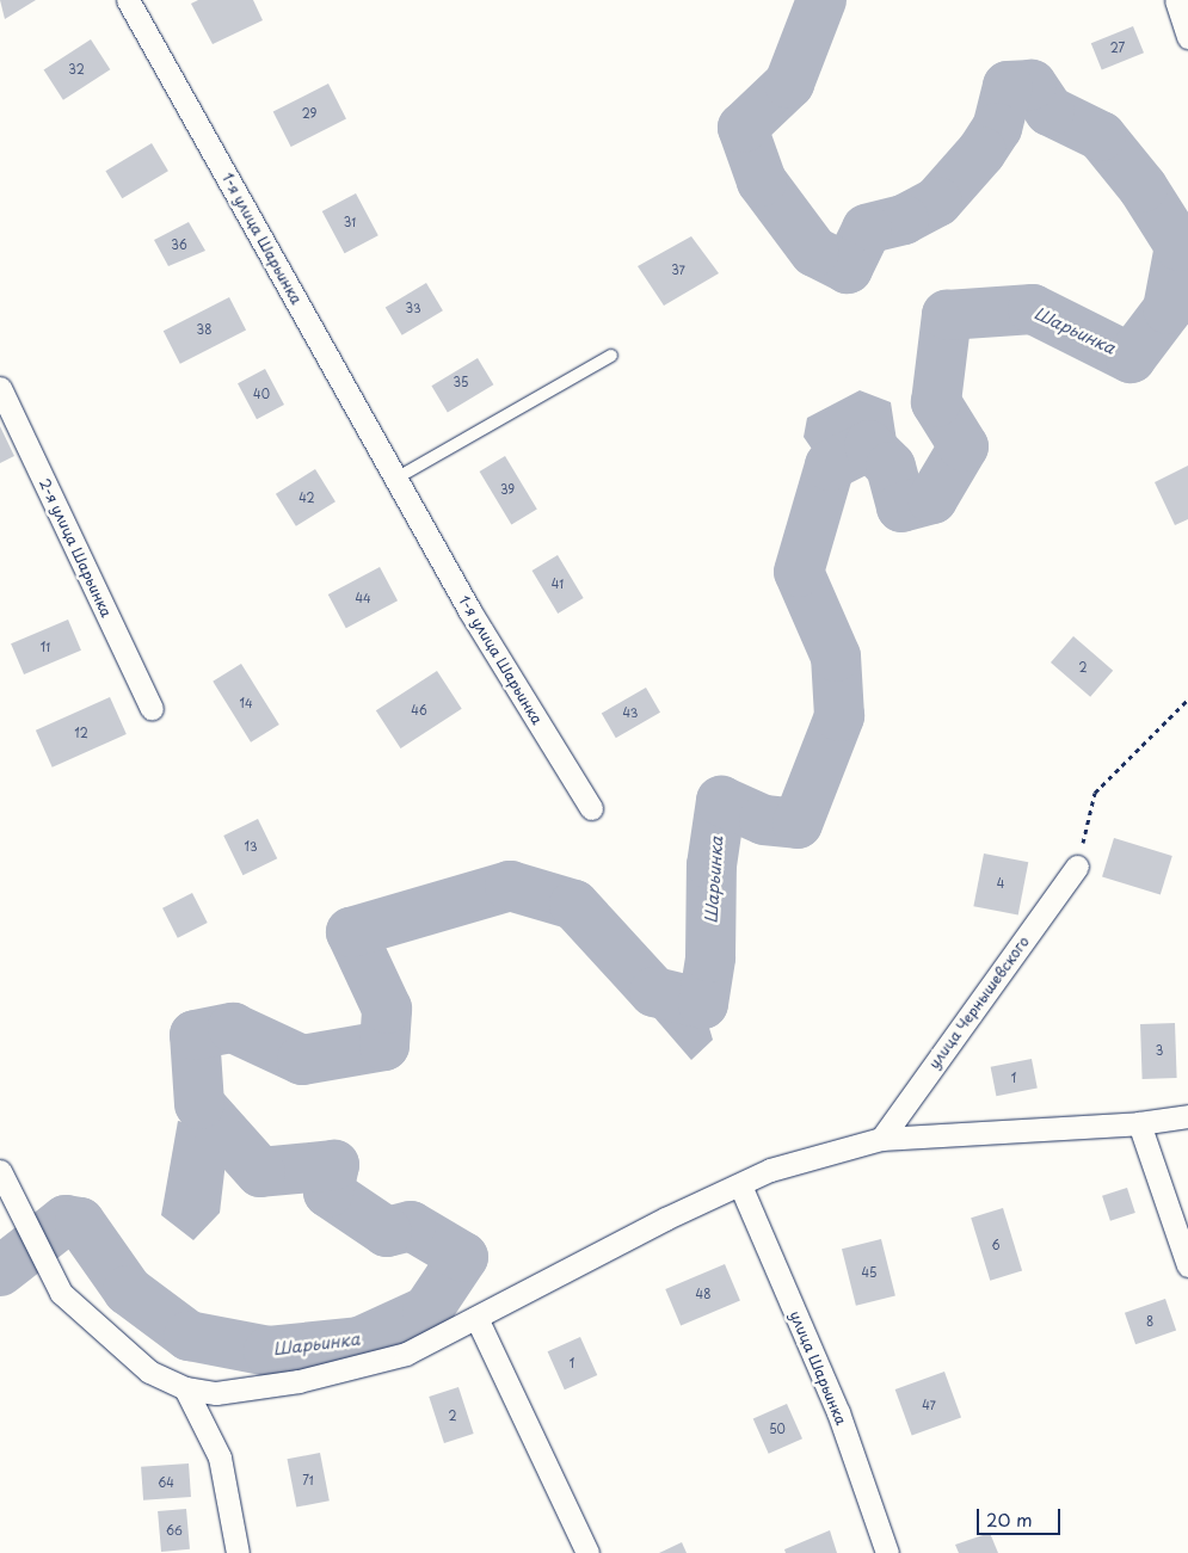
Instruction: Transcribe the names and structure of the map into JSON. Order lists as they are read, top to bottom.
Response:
{
  "streets": {
    "street": [
      "1-я улица Шарьинка",
      "2-я улица Шарьинка",
      "улица Чернышевского",
      "улица Шарьинка"
    ]
  },
  "water": ["Шарьинка"],
  "house_numbers": [
    "27",
    "32",
    "29",
    "31",
    "36",
    "37",
    "33",
    "38",
    "35",
    "40",
    "39",
    "42",
    "41",
    "44",
    "11",
    "2",
    "14",
    "46",
    "43",
    "12",
    "13",
    "4",
    "3",
    "1",
    "6",
    "45",
    "48",
    "8",
    "1",
    "47",
    "2",
    "50",
    "71",
    "64",
    "66"
  ],
  "scale_bar": "20 m"
}
